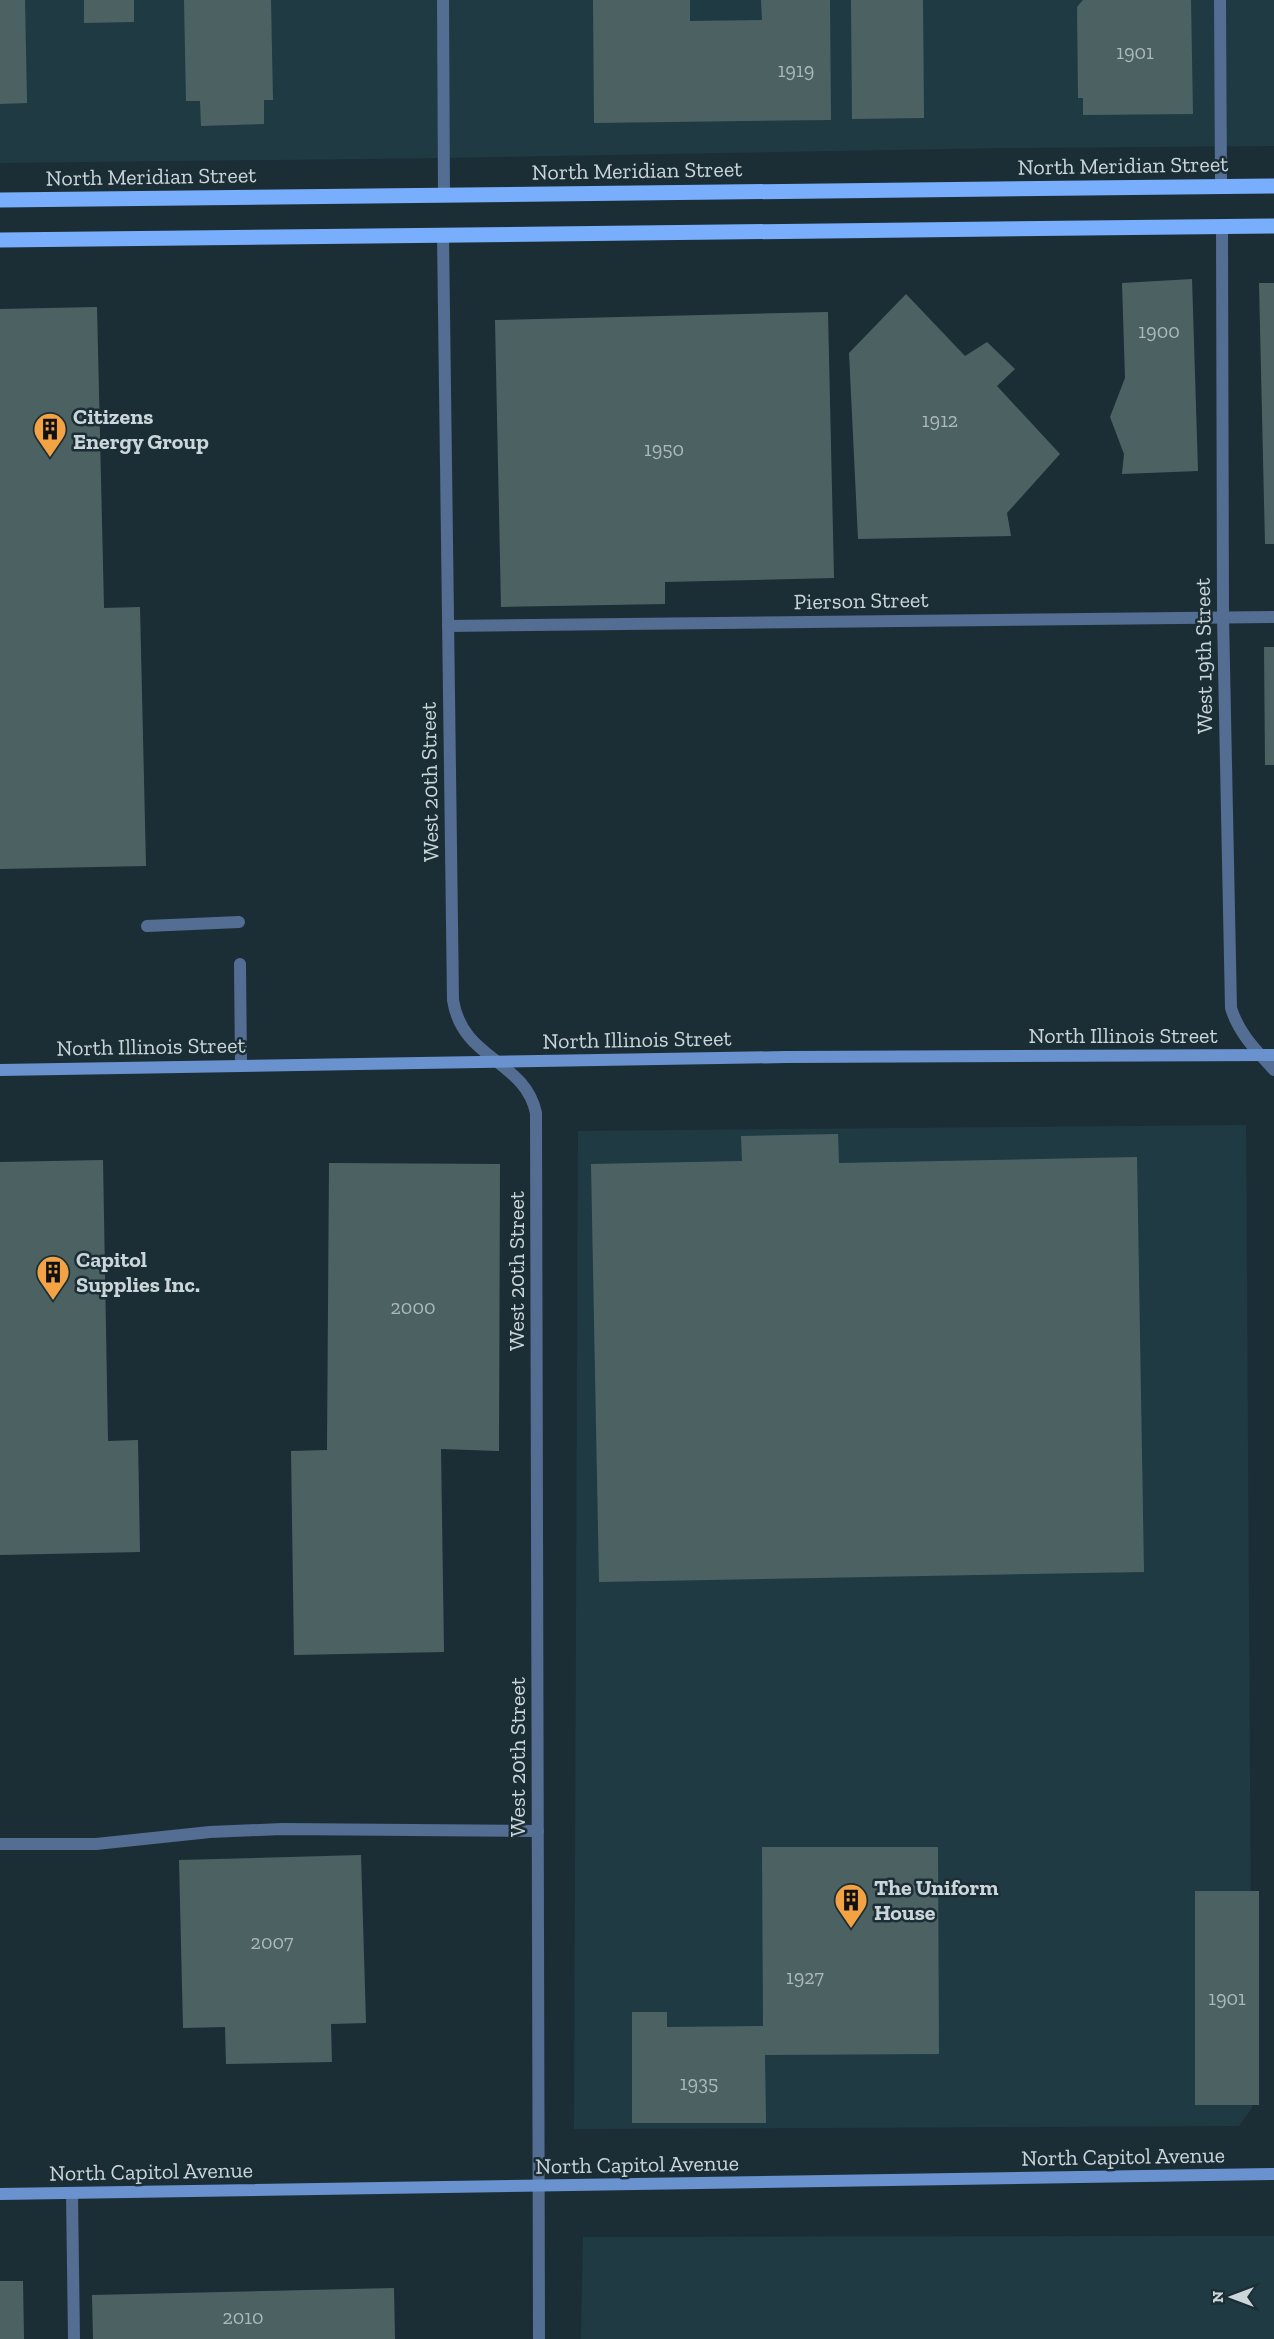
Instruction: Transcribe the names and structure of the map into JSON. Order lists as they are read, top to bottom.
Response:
{
  "streets": {
    "main road": ["North Meridian Street", "North Illinois Street", "North Capitol Avenue"],
    "street": ["Pierson Street", "West 19th Street", "West 20th Street"]
  },
  "crossings": [
    ["Pierson Street", "West 19th Street"],
    ["Pierson Street", "West 20th Street"],
    ["West 19th Street", "North Illinois Street"],
    ["West 20th Street", "North Illinois Street"],
    ["West 20th Street", "North Capitol Avenue"]
  ],
  "places": {
    "building": ["Citizens Energy Group", "Capitol Supplies Inc.", "The Uniform House"]
  },
  "house_numbers": [
    "1901",
    "1919",
    "1900",
    "1912",
    "1950",
    "2000",
    "2007",
    "1927",
    "1901",
    "1935",
    "2010"
  ],
  "north": "left"
}
